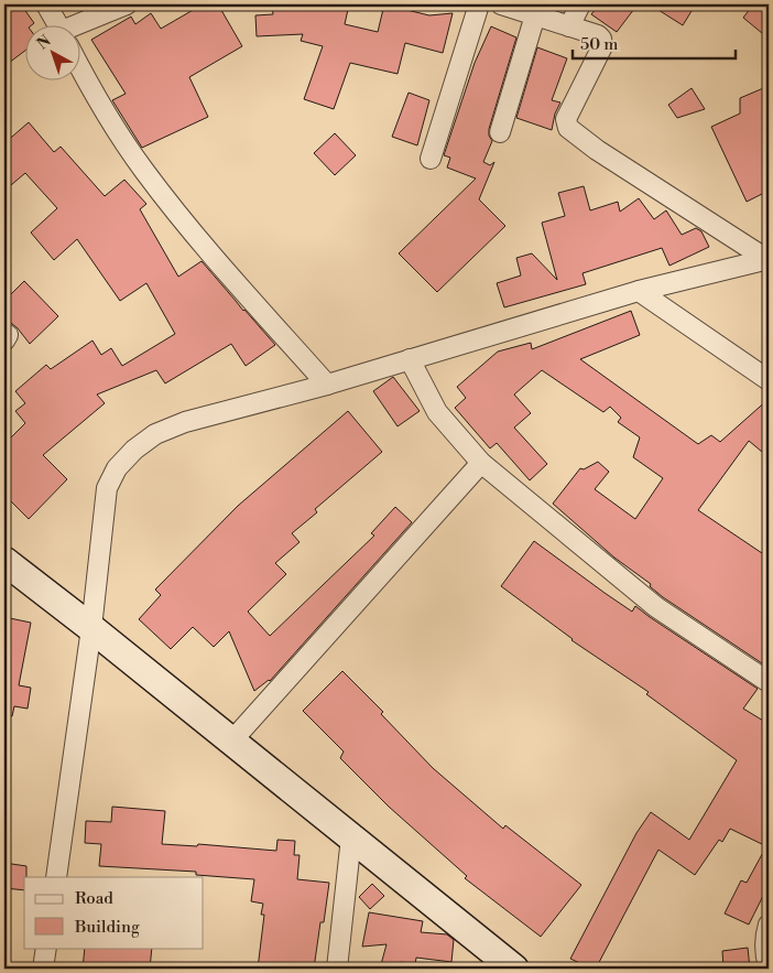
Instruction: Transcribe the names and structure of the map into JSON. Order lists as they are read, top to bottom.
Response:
{
  "legend": ["Road", "Building"],
  "scale_bar": "50 m",
  "north": "top left"
}
